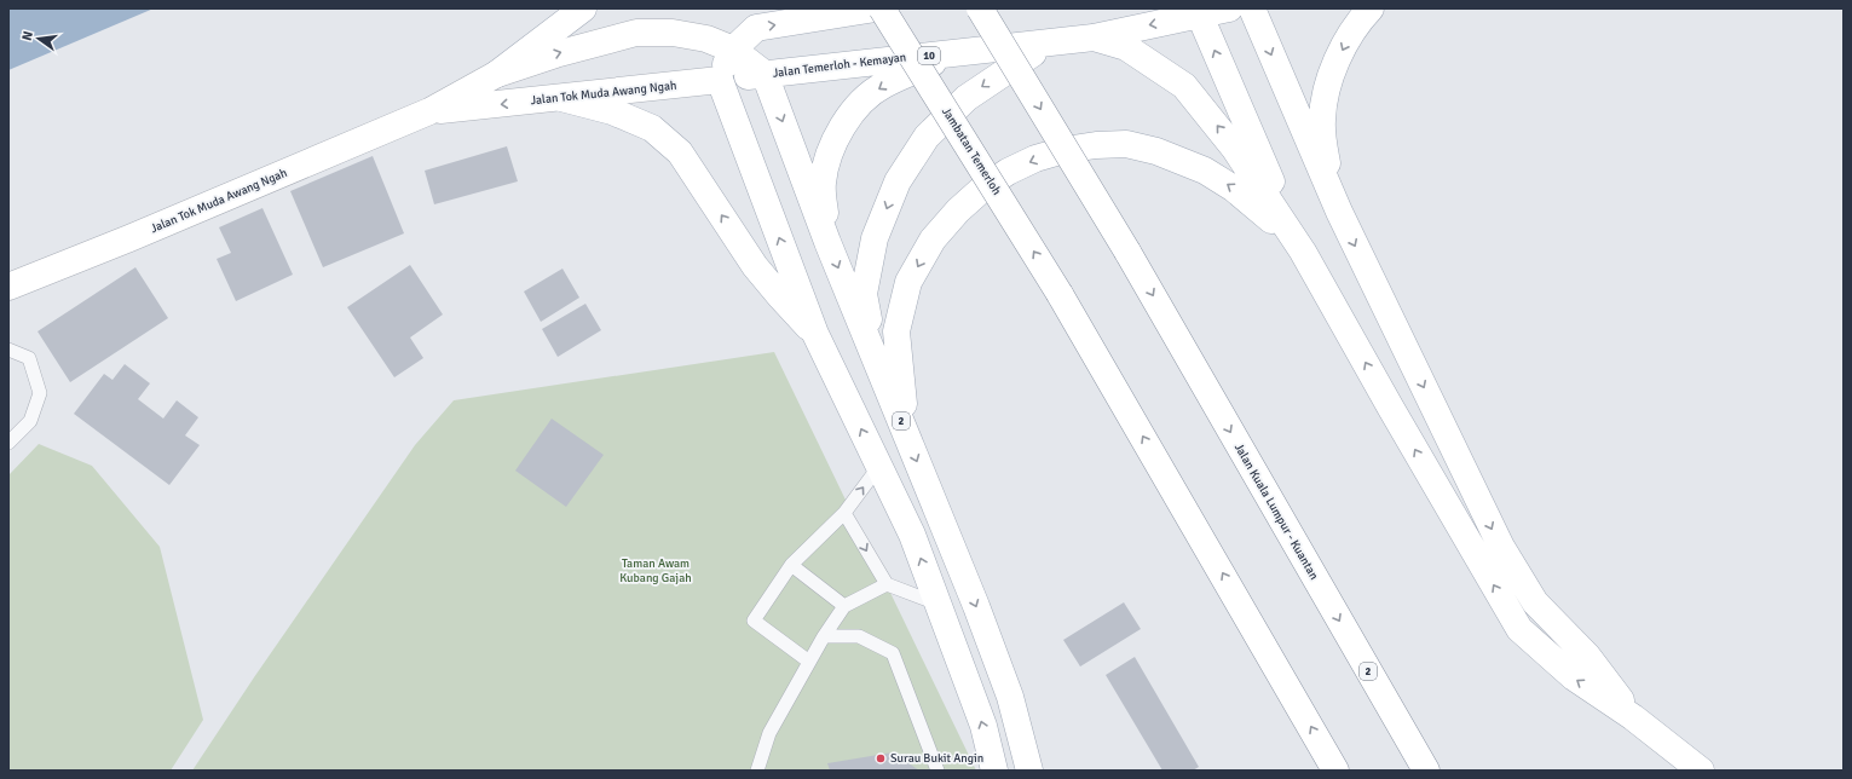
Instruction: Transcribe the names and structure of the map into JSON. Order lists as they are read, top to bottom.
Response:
{
  "streets": {
    "main road": [
      "10",
      "Jalan Temerloh - Kemayan",
      "Jalan Tok Muda Awang Ngah",
      "Jambatan Temerloh",
      "2",
      "Jalan Kuala Lumpur - Kuantan"
    ]
  },
  "crossings": [
    ["Jalan Temerloh - Kemayan", "Jalan Tok Muda Awang Ngah"],
    ["Jalan Temerloh - Kemayan", "2"],
    ["Jalan Tok Muda Awang Ngah", "2"]
  ],
  "parks": ["Taman Awam Kubang Gajah"],
  "places": ["Surau Bukit Angin"],
  "north": "left"
}
